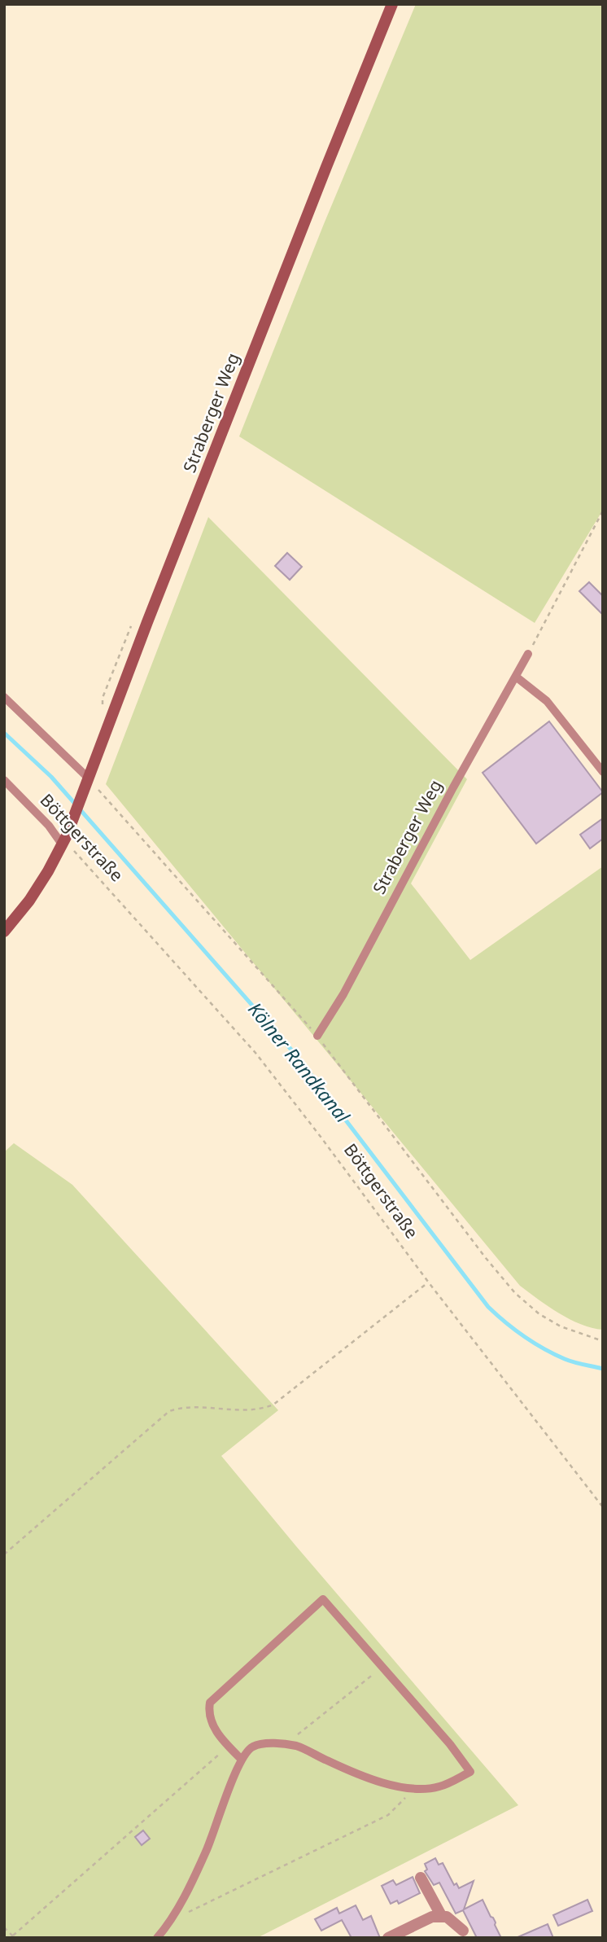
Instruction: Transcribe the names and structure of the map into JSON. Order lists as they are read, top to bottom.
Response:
{
  "streets": {
    "main road": ["Straberger Weg"],
    "lane": ["Böttgerstraße"]
  },
  "crossings": [
    ["Straberger Weg", "Böttgerstraße"]
  ],
  "water": ["Kölner Randkanal"]
}
